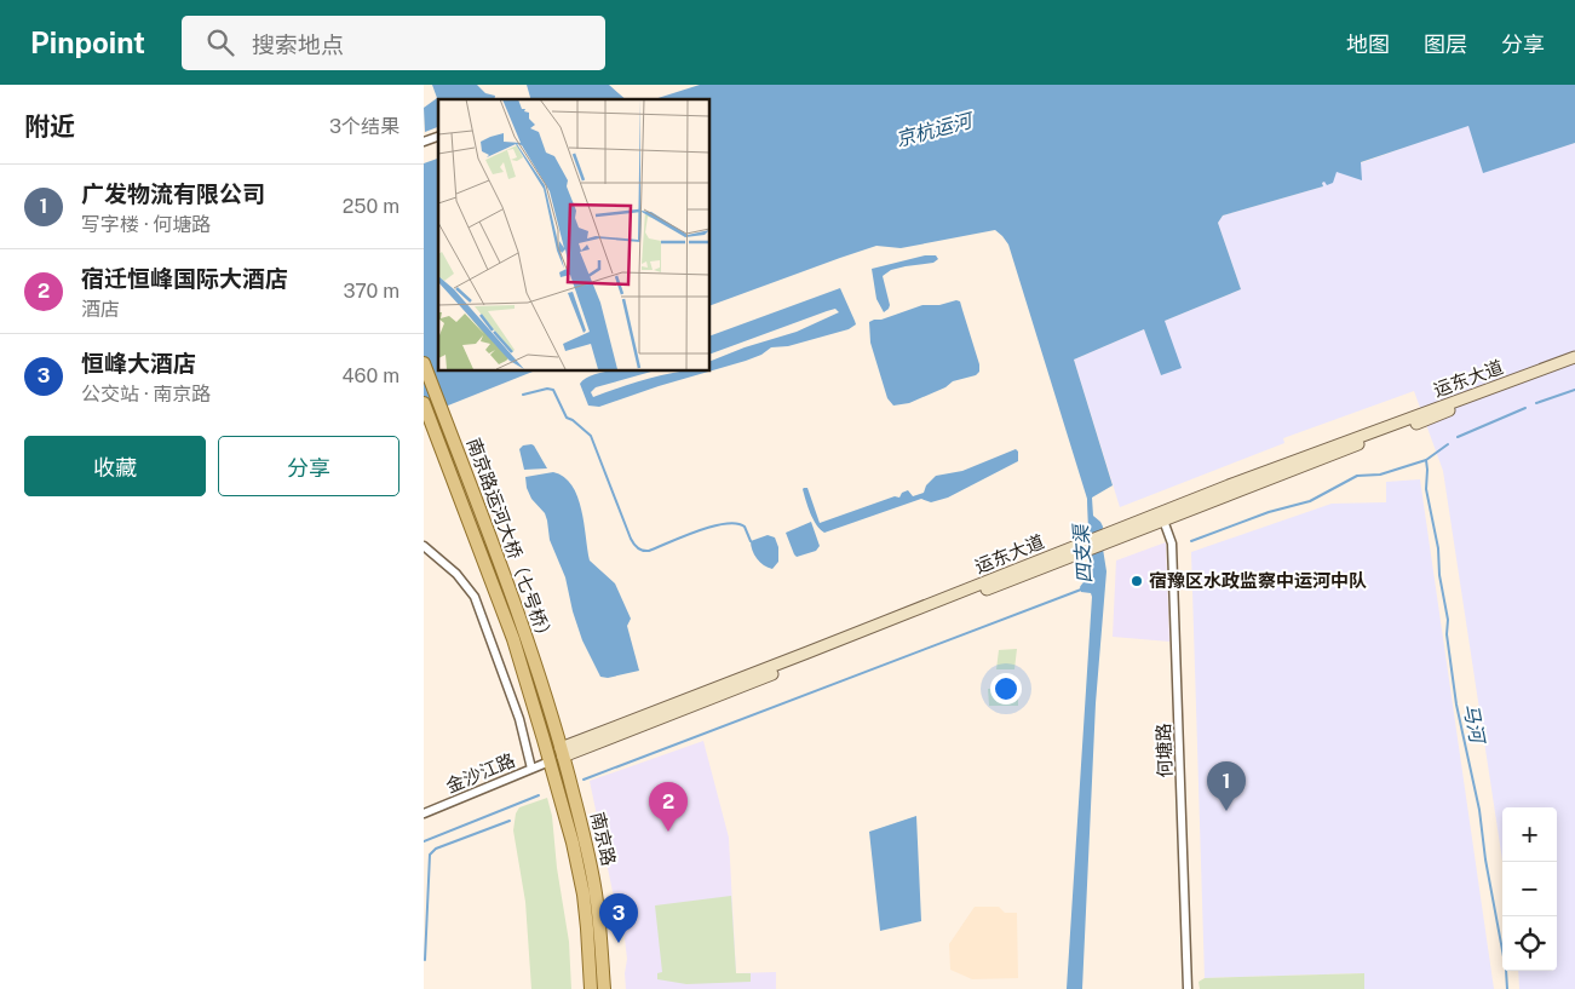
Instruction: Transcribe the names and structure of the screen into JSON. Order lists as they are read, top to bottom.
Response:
{
  "streets": {
    "main road": ["运东大道", "南京路运河大桥（七号桥）", "南京路"],
    "street": ["何塘路", "金沙江路"]
  },
  "crossings": [
    ["运东大道", "何塘路"],
    ["运东大道", "南京路"],
    ["南京路运河大桥（七号桥）", "南京路"],
    ["金沙江路", "南京路"]
  ],
  "water": ["京杭运河", "四支渠", "马河"],
  "places": ["宿豫区水政监察中运河中队"],
  "page": {
    "header": "Pinpoint",
    "search": "搜索地点",
    "nav": ["地图", "图层", "分享"],
    "heading": ["附近", "3个结果"],
    "list": [
      {
        "mark": "1",
        "name": "广发物流有限公司",
        "note": "写字楼 · 何塘路",
        "value": "250 m"
      },
      {
        "mark": "2",
        "name": "宿迁恒峰国际大酒店",
        "note": "酒店",
        "value": "370 m"
      },
      {
        "mark": "3",
        "name": "恒峰大酒店",
        "note": "公交站 · 南京路",
        "value": "460 m"
      }
    ],
    "buttons": ["收藏", "分享"],
    "pins": ["1", "2", "3"],
    "map_buttons": ["+", "−"]
  }
}
